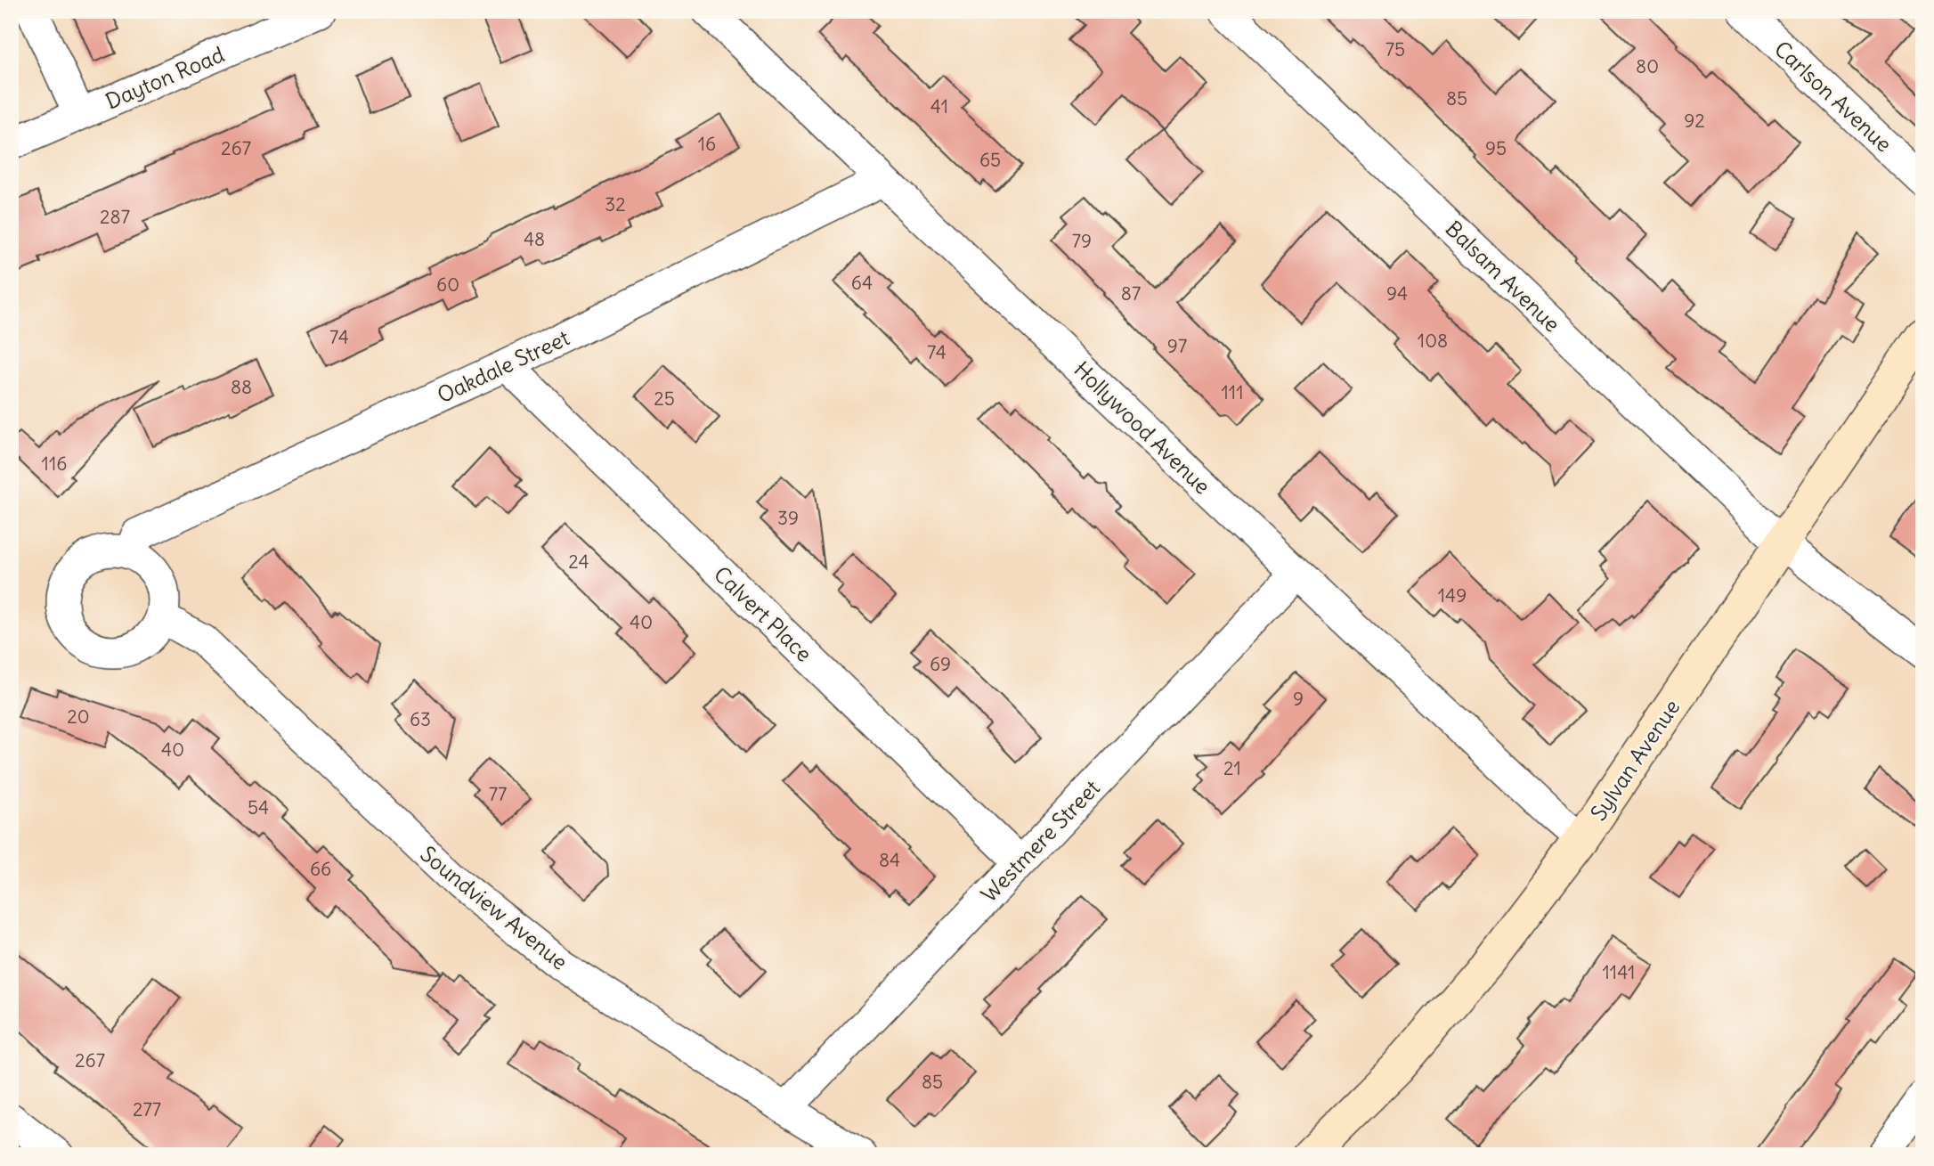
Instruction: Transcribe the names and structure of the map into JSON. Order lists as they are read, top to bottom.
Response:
{
  "streets": {
    "street": [
      "Dayton Road",
      "Carlson Avenue",
      "Balsam Avenue",
      "Oakdale Street",
      "Hollywood Avenue",
      "Calvert Place",
      "Sylvan Avenue",
      "Westmere Street",
      "Soundview Avenue"
    ]
  },
  "crossings": [
    ["Balsam Avenue", "Sylvan Avenue"],
    ["Oakdale Street", "Hollywood Avenue"],
    ["Oakdale Street", "Calvert Place"],
    ["Oakdale Street", "Soundview Avenue"],
    ["Hollywood Avenue", "Sylvan Avenue"],
    ["Hollywood Avenue", "Westmere Street"],
    ["Calvert Place", "Westmere Street"],
    ["Westmere Street", "Soundview Avenue"]
  ],
  "house_numbers": [
    "75",
    "80",
    "85",
    "41",
    "92",
    "16",
    "267",
    "95",
    "65",
    "32",
    "287",
    "48",
    "79",
    "64",
    "60",
    "87",
    "94",
    "74",
    "108",
    "97",
    "74",
    "88",
    "111",
    "25",
    "116",
    "39",
    "24",
    "149",
    "40",
    "69",
    "9",
    "20",
    "63",
    "40",
    "21",
    "77",
    "54",
    "84",
    "66",
    "1141",
    "267",
    "85",
    "277"
  ]
}
